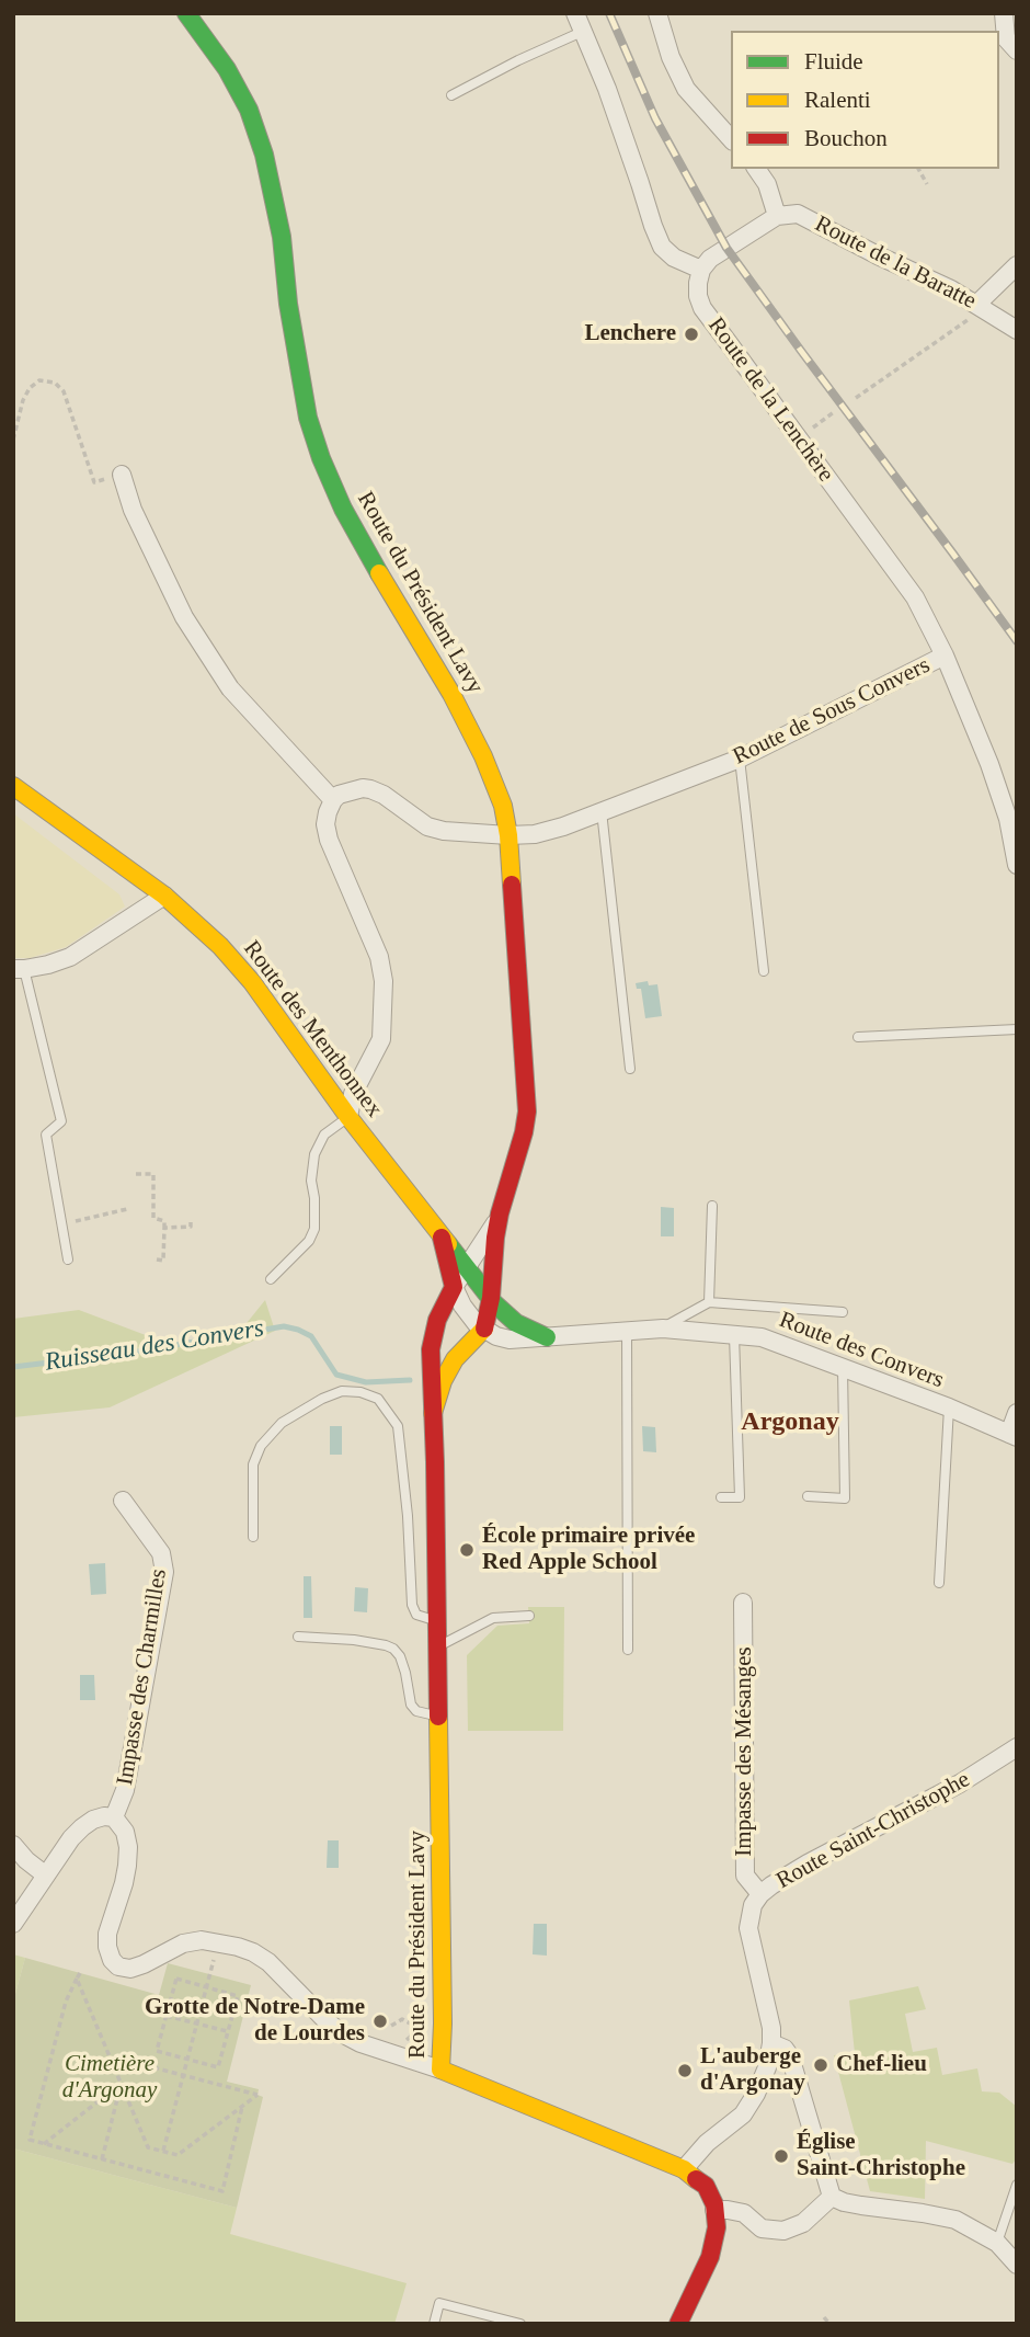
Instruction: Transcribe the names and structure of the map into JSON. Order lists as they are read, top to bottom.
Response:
{
  "streets": {
    "street": [
      "Route de la Baratte",
      "Route de la Lenchère",
      "Route du Président Lavy",
      "Route de Sous Convers",
      "Route des Menthonnex",
      "Route des Convers",
      "Impasse des Charmilles",
      "Impasse des Mésanges",
      "Route Saint-Christophe"
    ]
  },
  "crossings": [
    ["Route de la Lenchère", "Route de Sous Convers"],
    ["Route du Président Lavy", "Route de Sous Convers"],
    ["Route du Président Lavy", "Route des Menthonnex"],
    ["Route du Président Lavy", "Route des Convers"],
    ["Route du Président Lavy", "Route Saint-Christophe"],
    ["Impasse des Mésanges", "Route Saint-Christophe"]
  ],
  "districts": ["Argonay"],
  "water": ["Ruisseau des Convers"],
  "parks": ["Cimetière d'Argonay"],
  "places": [
    "Lenchere",
    "École primaire privée Red Apple School",
    "Grotte de Notre-Dame de Lourdes",
    "Chef-lieu",
    "L'auberge d'Argonay",
    "Église Saint-Christophe"
  ],
  "legend": ["Fluide", "Ralenti", "Bouchon"]
}
